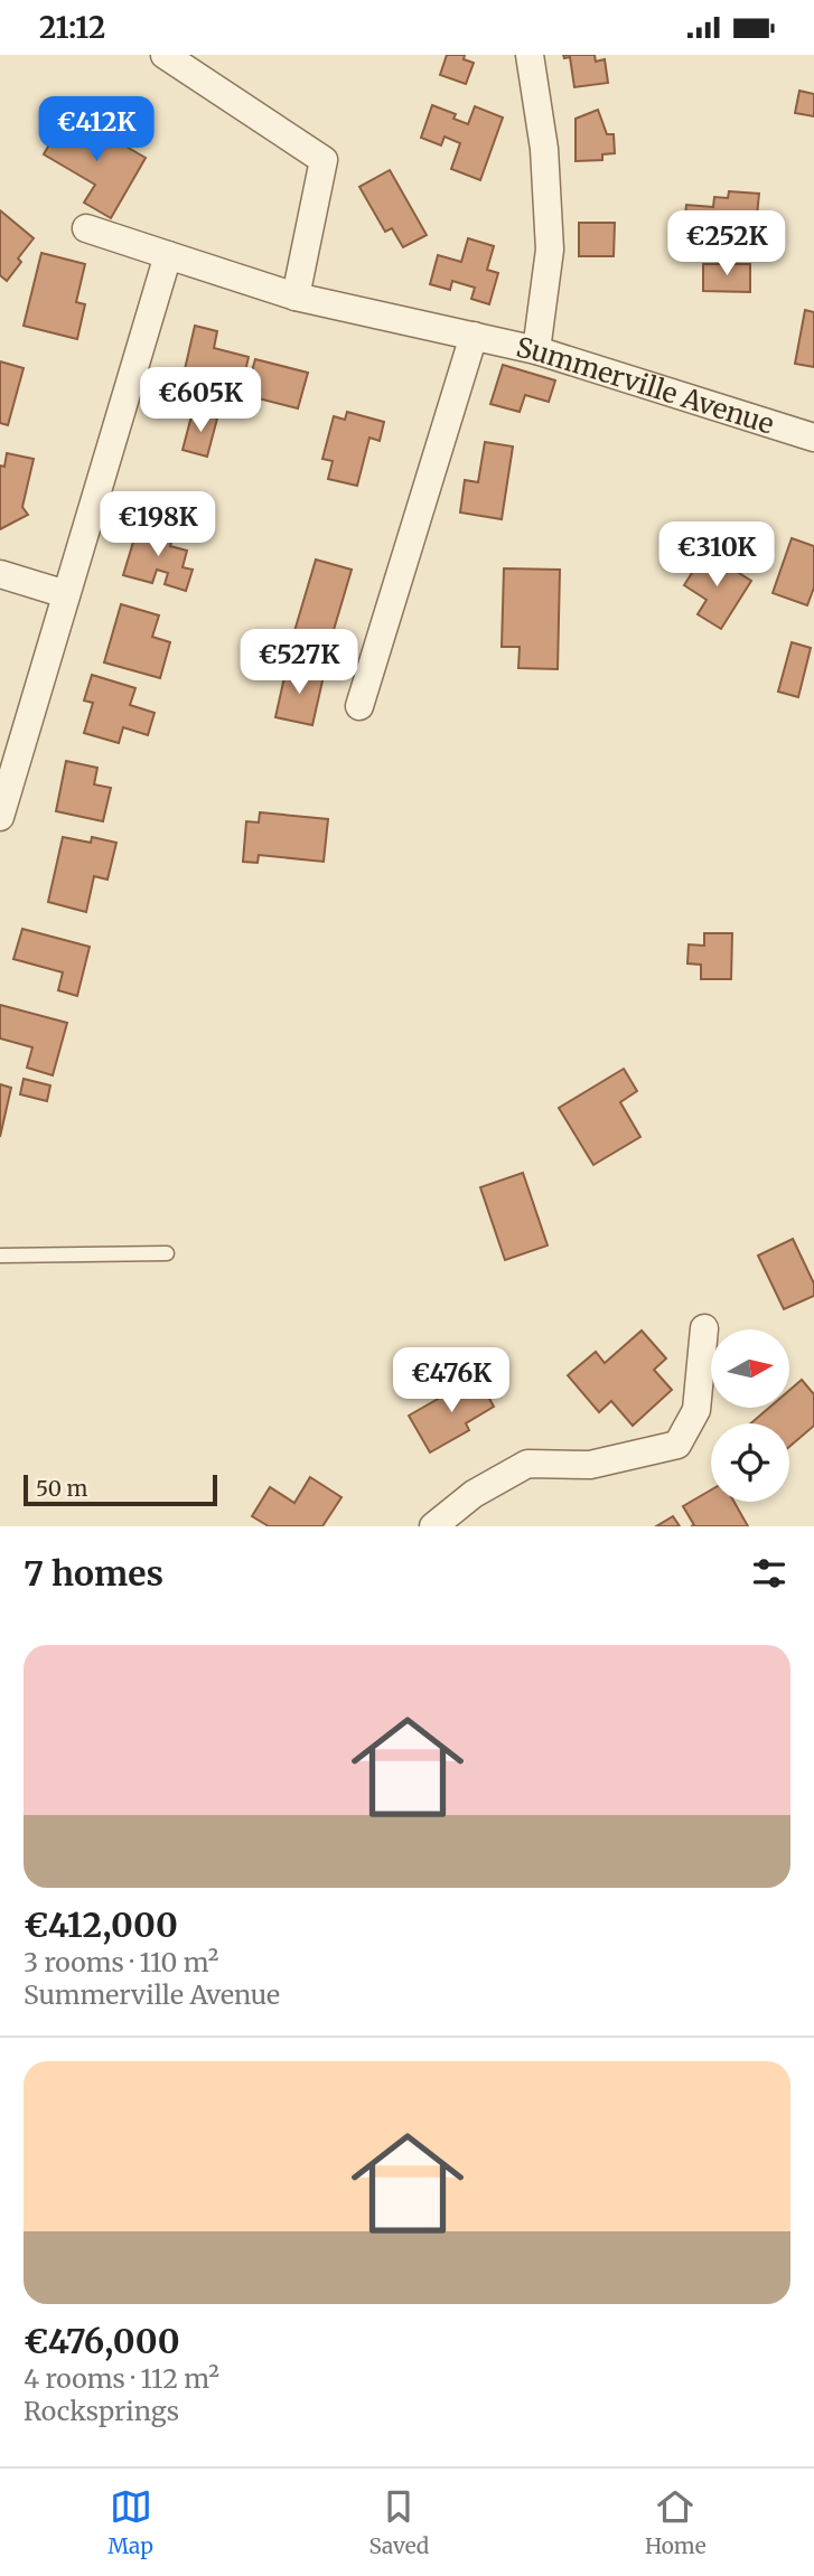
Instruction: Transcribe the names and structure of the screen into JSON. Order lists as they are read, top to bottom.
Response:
{
  "streets": {
    "street": ["Summerville Avenue"]
  },
  "scale_bar": "50 m",
  "north": "right",
  "page": {
    "status": "21:12",
    "price": [
      "€412K",
      "€252K",
      "€605K",
      "€198K",
      "€310K",
      "€527K",
      "€476K"
    ],
    "scale": "50 m",
    "heading": "7 homes",
    "list": [
      {
        "name": "€412,000",
        "note": "3 rooms · 110 m² · Summerville Avenue"
      },
      {
        "name": "€476,000",
        "note": "4 rooms · 112 m² · Rocksprings"
      }
    ],
    "tabs": ["Map", "Saved", "Home"]
  }
}
